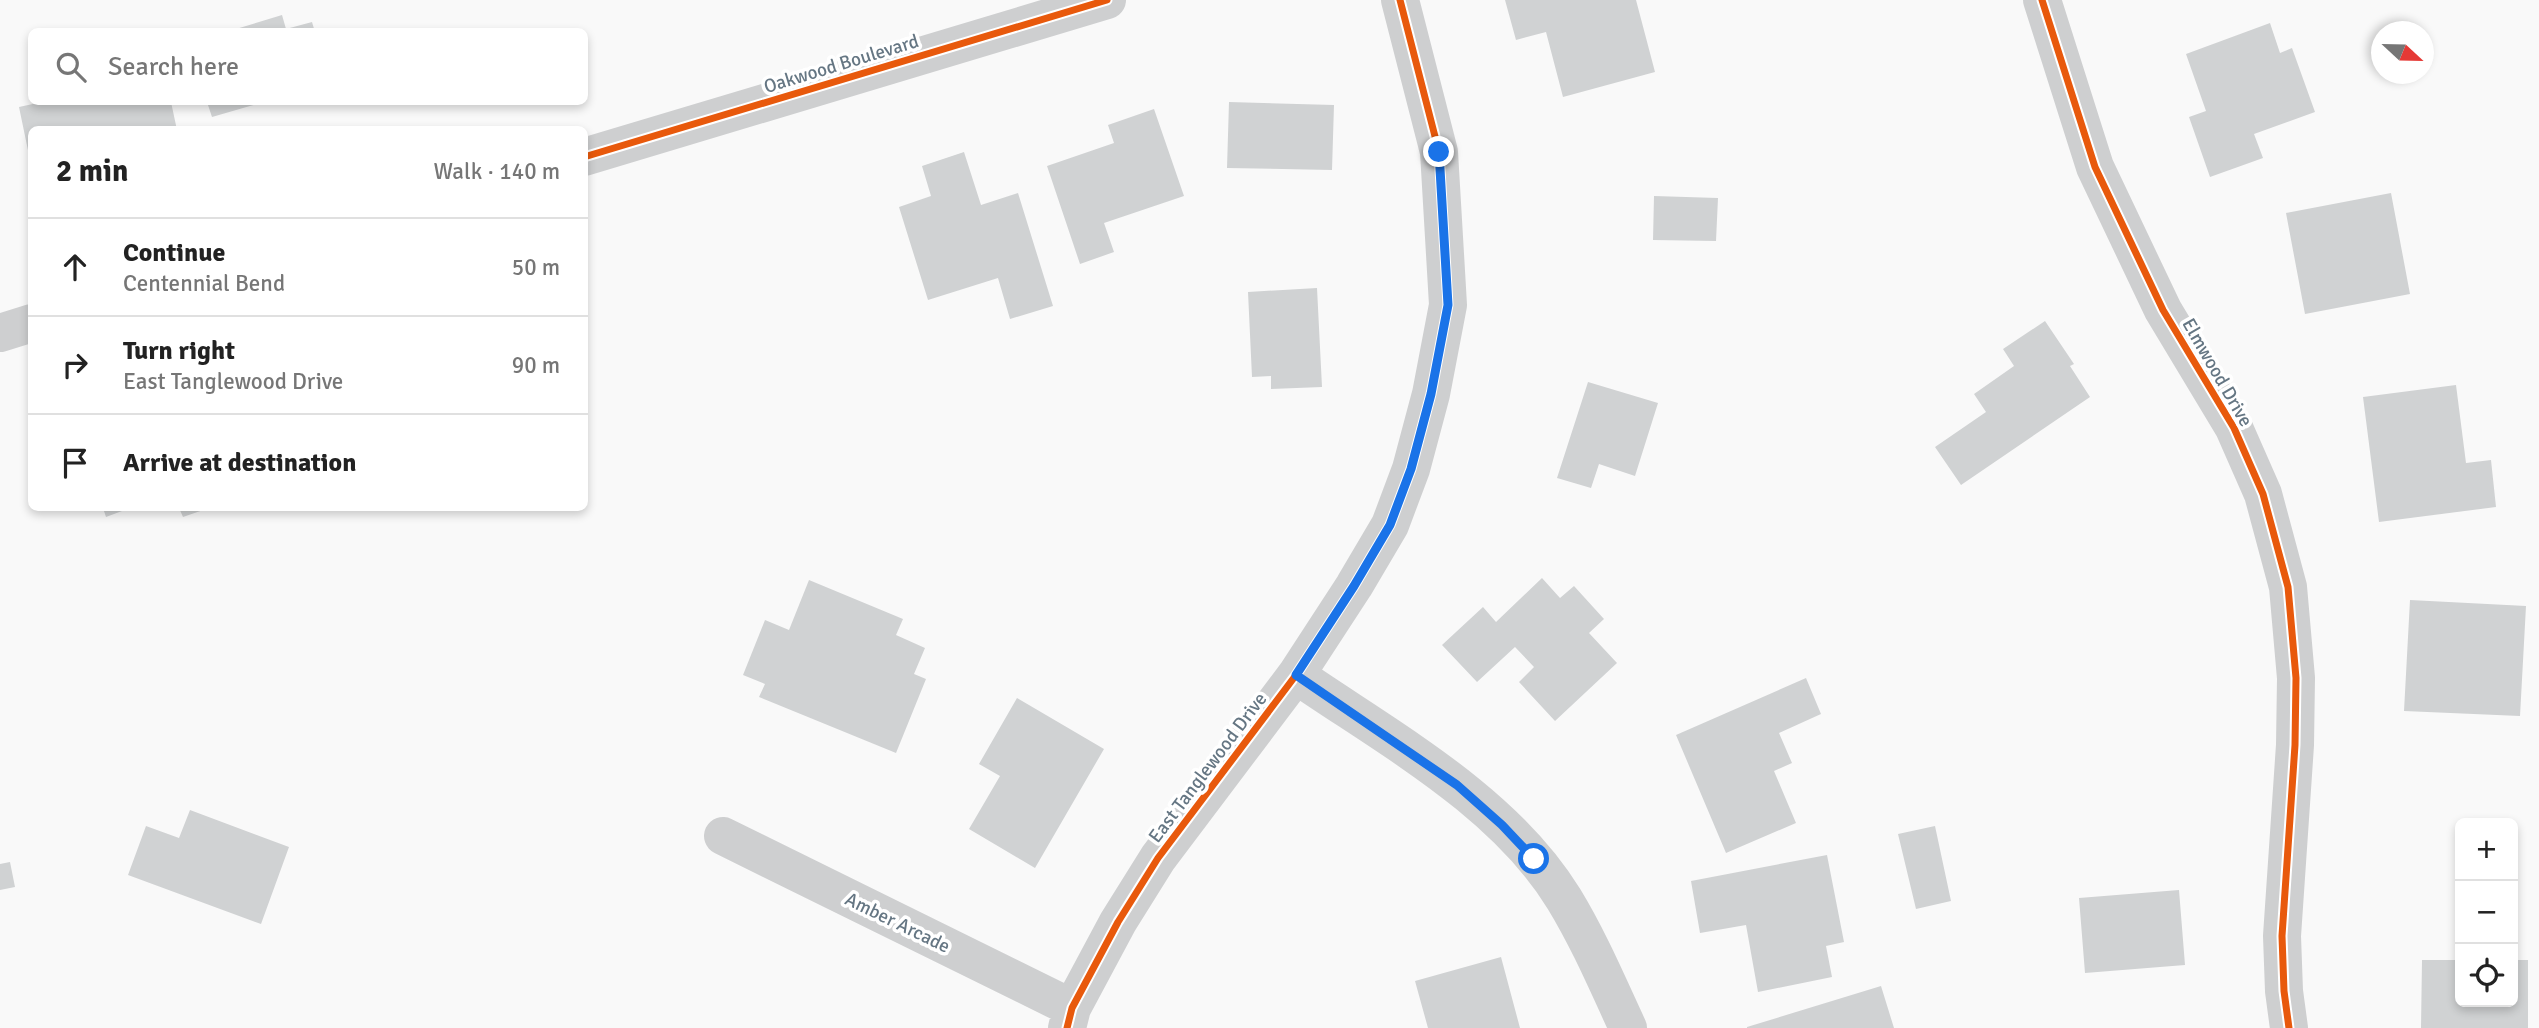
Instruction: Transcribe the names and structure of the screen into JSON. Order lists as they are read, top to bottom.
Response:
{
  "streets": {
    "street": [
      "Oakwood Boulevard",
      "Elmwood Drive",
      "East Tanglewood Drive",
      "Amber Arcade"
    ]
  },
  "crossings": [
    ["East Tanglewood Drive", "Amber Arcade"]
  ],
  "north": "right",
  "page": {
    "search": "Search here",
    "heading": ["2 min", "Walk · 140 m"],
    "list": [
      ["Continue", "Centennial Bend", "50 m"],
      ["Turn right", "East Tanglewood Drive", "90 m"],
      "Arrive at destination"
    ],
    "map_buttons": ["+", "−"]
  }
}
